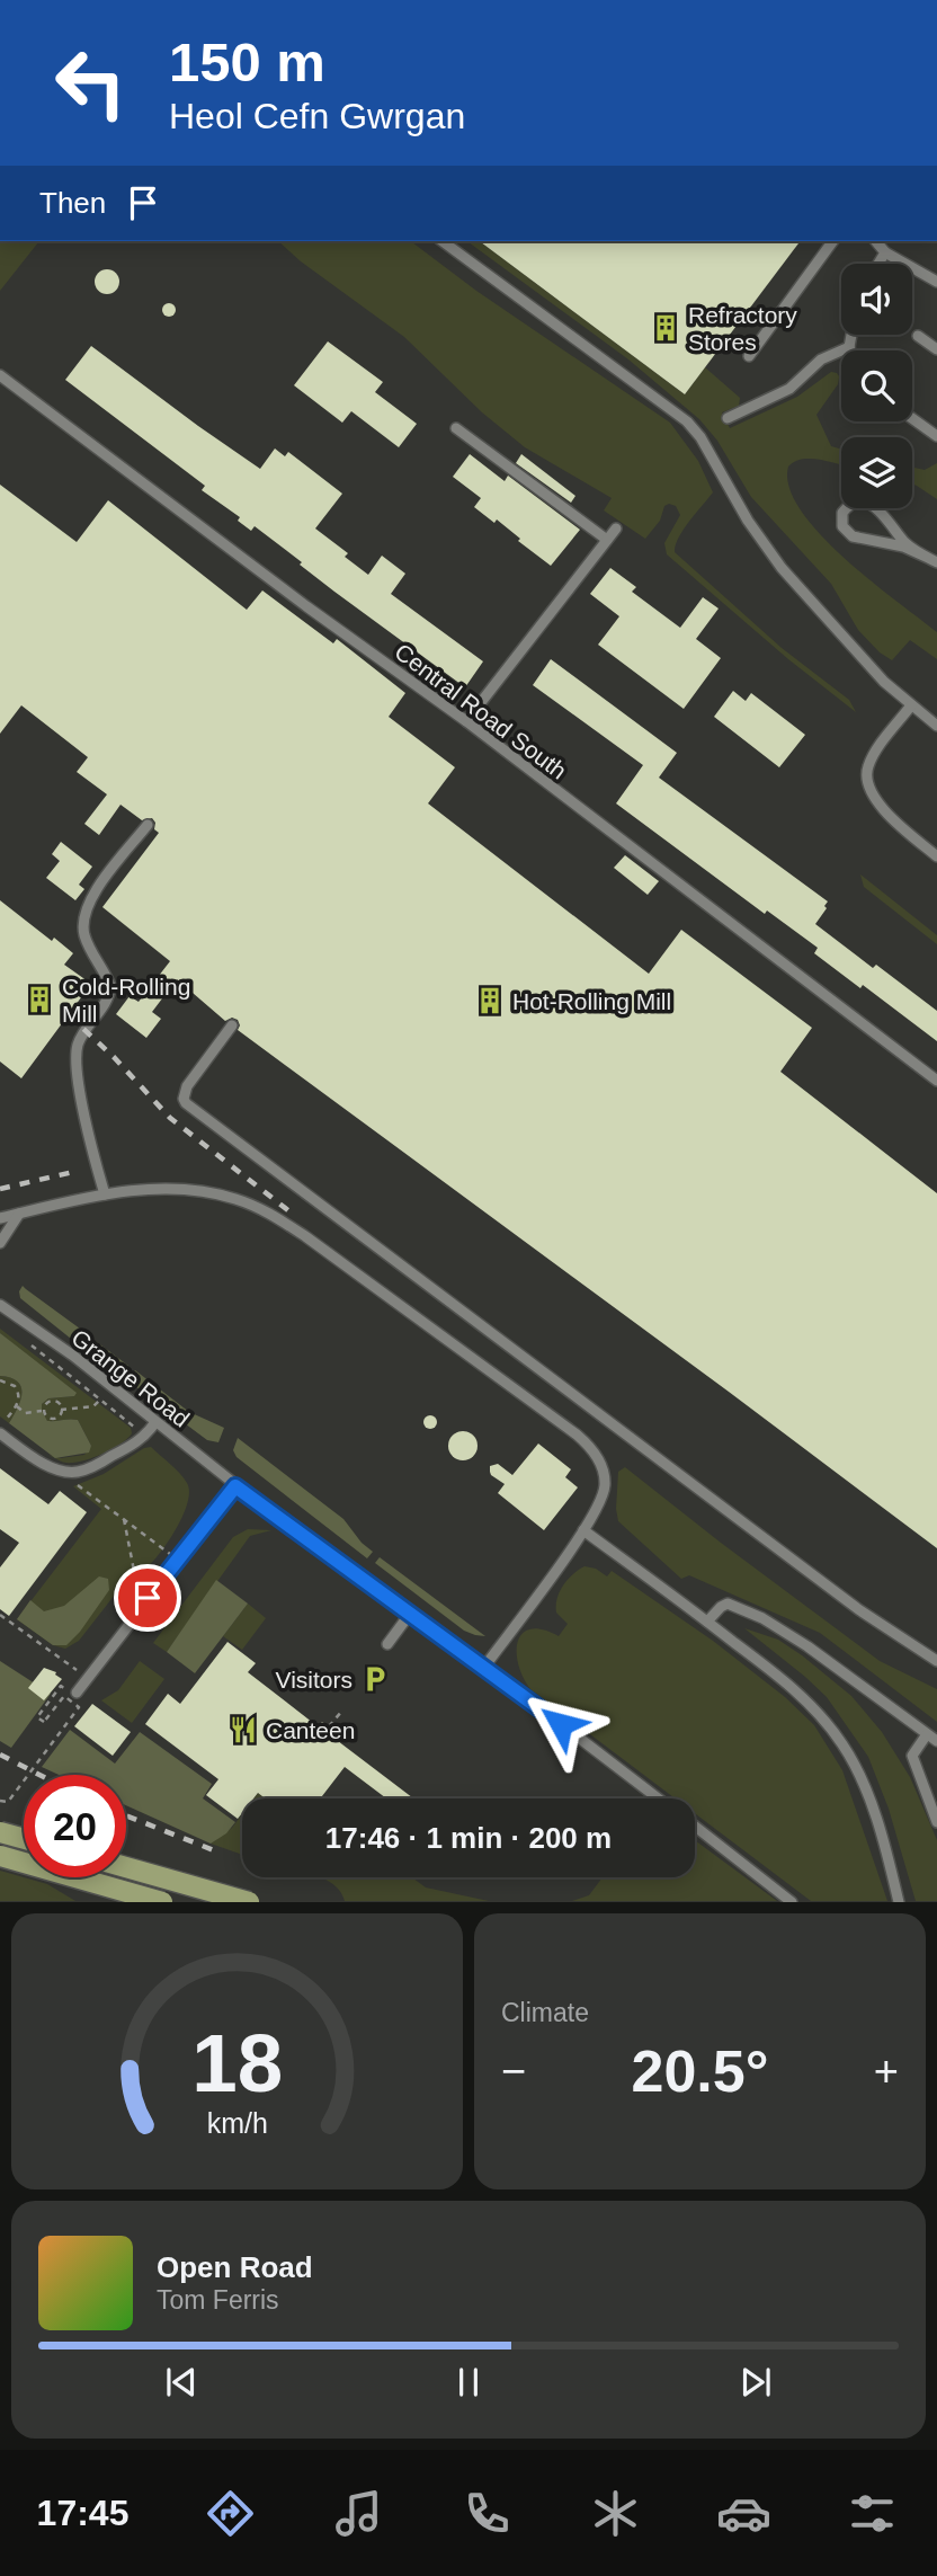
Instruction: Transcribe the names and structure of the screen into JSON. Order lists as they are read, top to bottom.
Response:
{
  "streets": {
    "lane": ["Central Road South", "Grange Road"]
  },
  "places": {
    "building": ["Refractory Stores", "Cold-Rolling Mill", "Hot-Rolling Mill"],
    "parking": ["Visitors"],
    "restaurant": ["Canteen"]
  },
  "page": {
    "turn": ["150 m", "Heol Cefn Gwrgan"],
    "then": "Then",
    "limit": "20",
    "trip": "17:46 · 1 min · 200 m",
    "tile": "Climate",
    "heat": ["−", "20.5°", "+"],
    "song": ["Open Road", "Tom Ferris"],
    "tabs": "17:45",
    "gauge": ["18", "km/h"]
  }
}
